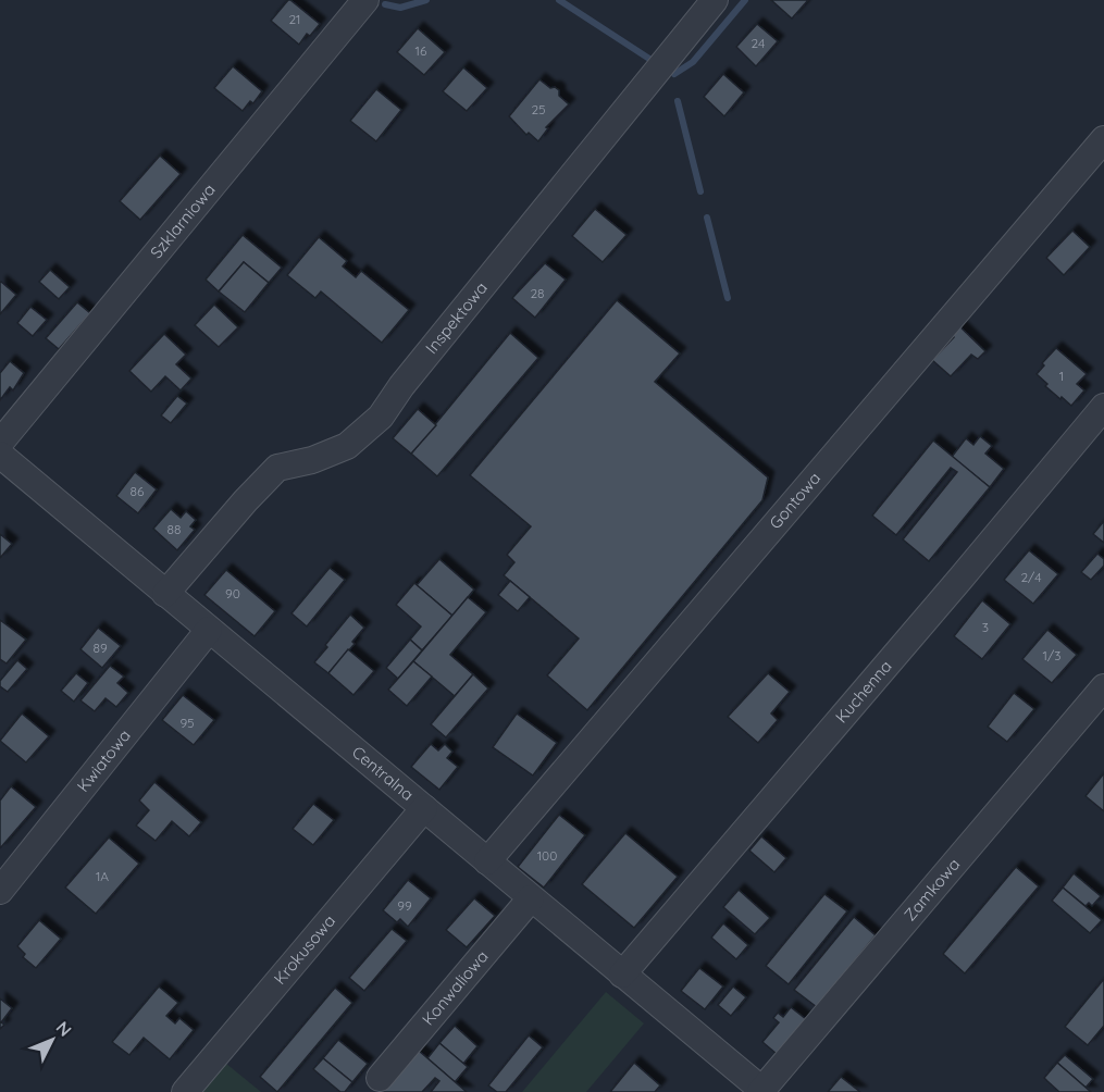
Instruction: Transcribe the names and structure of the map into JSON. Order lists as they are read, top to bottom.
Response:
{
  "streets": {
    "street": [
      "Szklarniowa",
      "Inspektowa",
      "Gontowa",
      "Kuchenna",
      "Kwiatowa",
      "Centralna",
      "Zamkowa",
      "Krokusowa",
      "Konwaliowa"
    ]
  },
  "crossings": [
    ["Inspektowa", "Centralna"],
    ["Gontowa", "Centralna"],
    ["Kuchenna", "Centralna"],
    ["Kwiatowa", "Centralna"],
    ["Centralna", "Zamkowa"],
    ["Centralna", "Krokusowa"],
    ["Centralna", "Konwaliowa"]
  ],
  "house_numbers": [
    "21",
    "24",
    "16",
    "25",
    "28",
    "1",
    "86",
    "88",
    "2/4",
    "90",
    "3",
    "89",
    "1/3",
    "95",
    "100",
    "1A",
    "99"
  ],
  "north": "top right"
}
